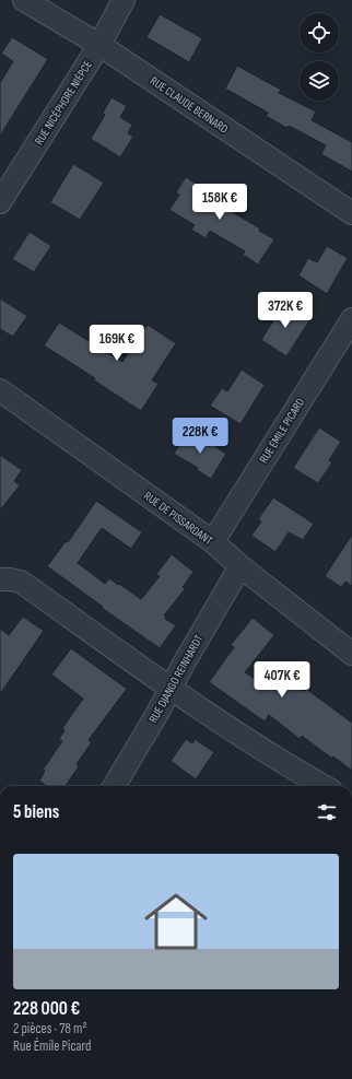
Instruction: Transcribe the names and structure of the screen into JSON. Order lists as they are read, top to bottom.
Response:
{
  "streets": {
    "street": [
      "RUE NICÉPHORE NIÈPCE",
      "RUE CLAUDE BERNARD",
      "RUE ÉMILE PICARD",
      "RUE DE PISSARDANT",
      "RUE DJANGO REINHARDT"
    ]
  },
  "crossings": [
    ["RUE NICÉPHORE NIÈPCE", "RUE CLAUDE BERNARD"],
    ["RUE ÉMILE PICARD", "RUE DE PISSARDANT"],
    ["RUE DE PISSARDANT", "RUE DJANGO REINHARDT"]
  ],
  "page": {
    "price": [
      "158K €",
      "372K €",
      "169K €",
      "228K €",
      "407K €"
    ],
    "heading": "5 biens",
    "list": [
      {
        "name": "228 000 €",
        "note": "2 pièces · 78 m² · Rue Émile Picard"
      }
    ]
  }
}
